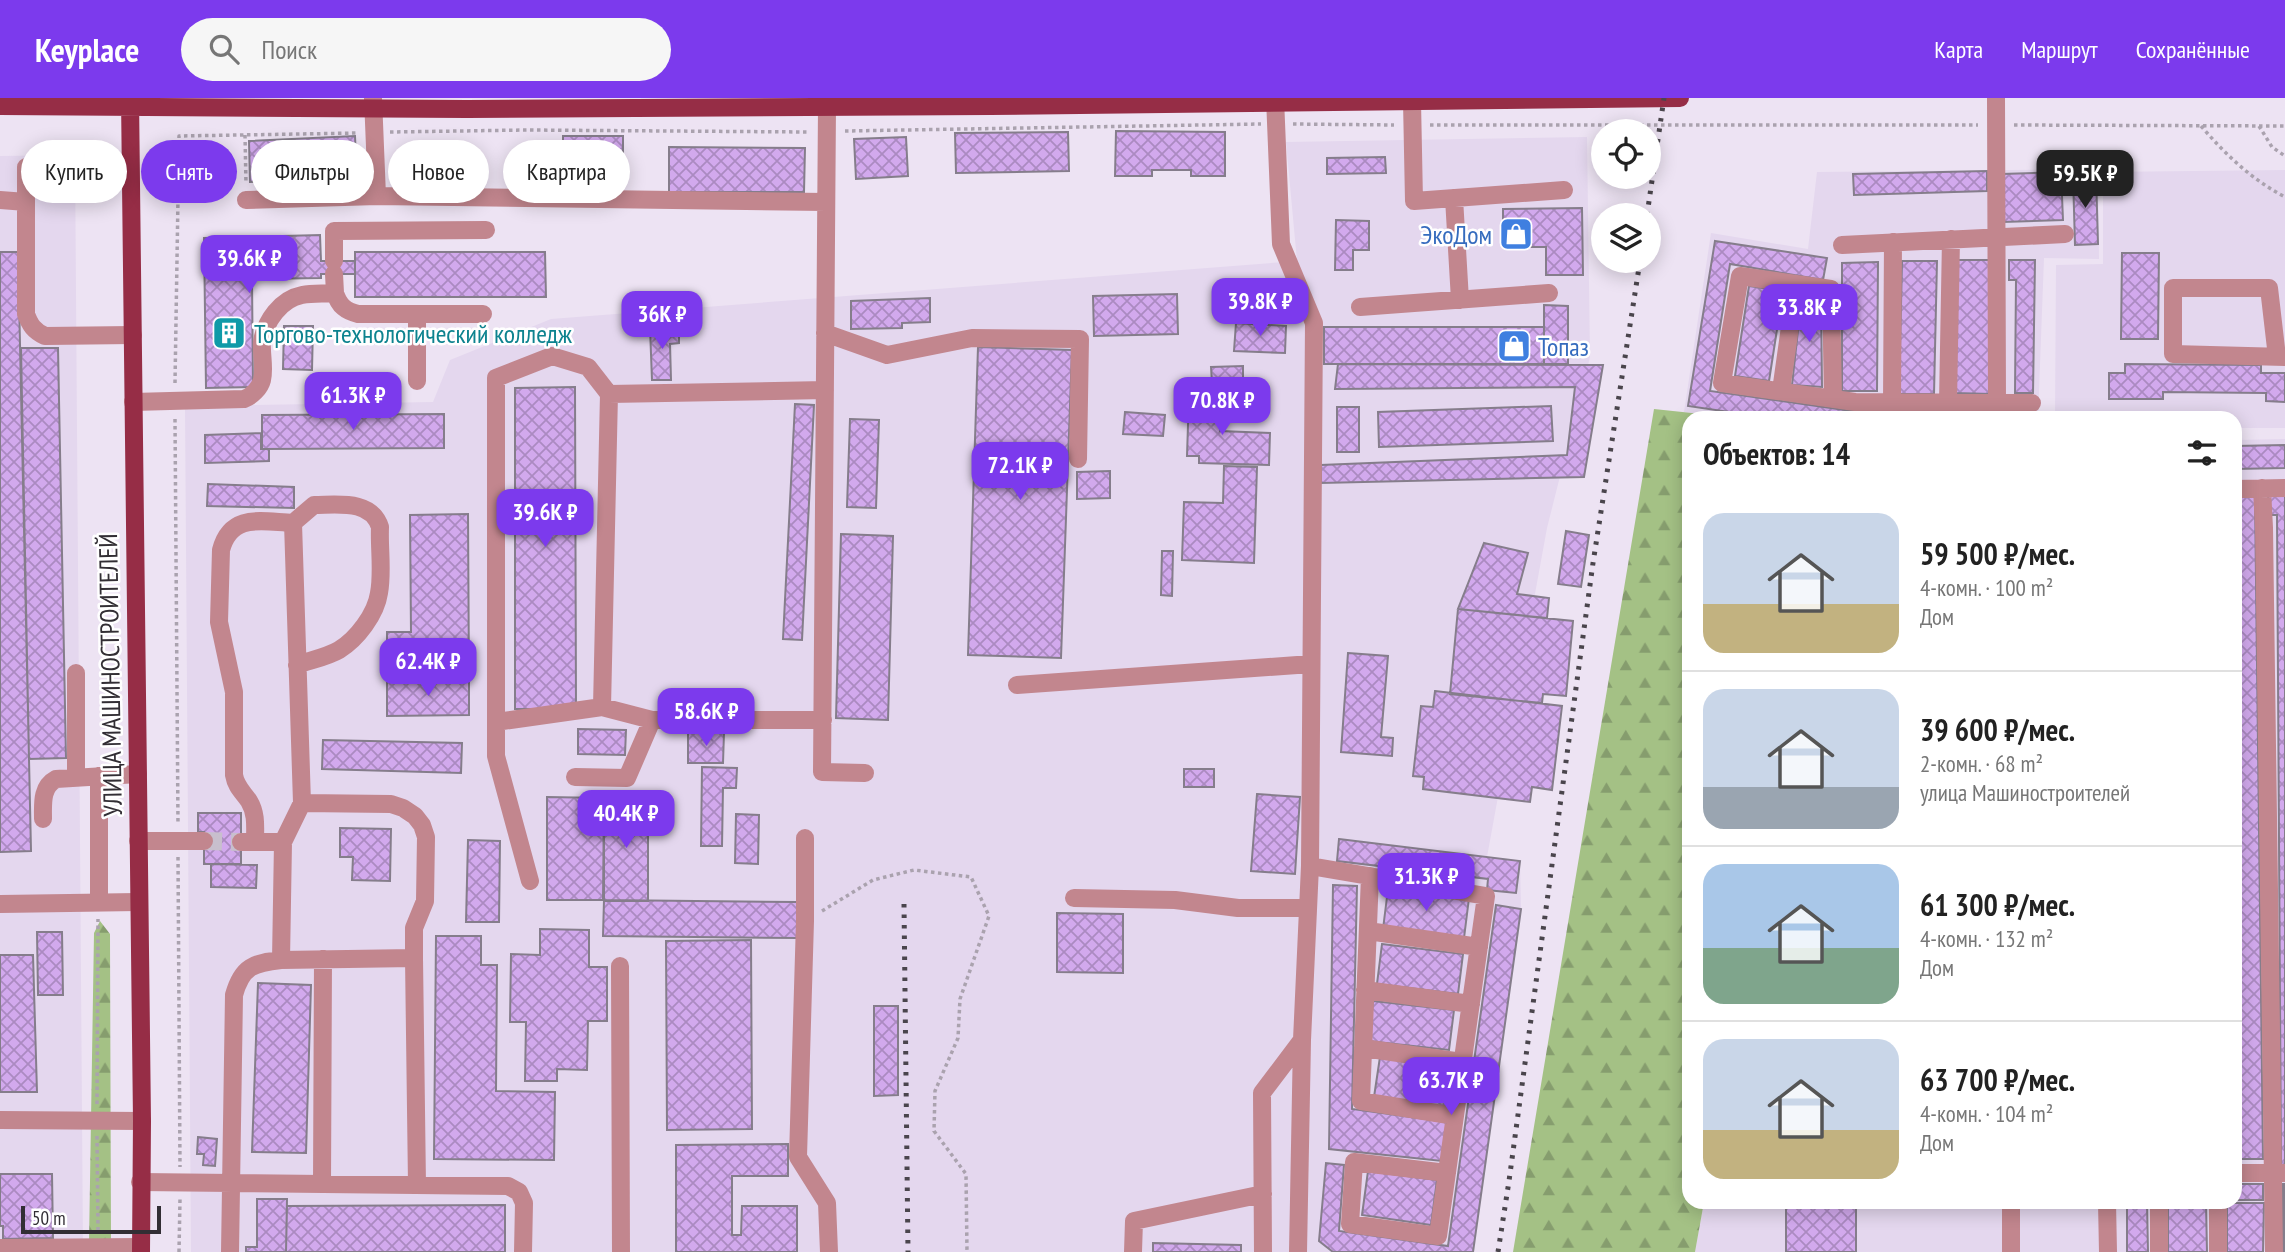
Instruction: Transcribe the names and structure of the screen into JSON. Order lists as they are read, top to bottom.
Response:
{
  "streets": {
    "main road": ["УЛИЦА МАШИНОСТРОИТЕЛЕЙ"]
  },
  "places": {
    "shop": ["ЭкоДом", "Топаз"],
    "building": ["Торгово-технологический колледж"]
  },
  "scale_bar": "50 m",
  "page": {
    "header": "Keyplace",
    "search": "Поиск",
    "nav": ["Карта", "Маршрут", "Сохранённые"],
    "chip": [
      "Купить",
      "Снять",
      "Фильтры",
      "Новое",
      "Квартира"
    ],
    "price": [
      "59.5K ₽",
      "39.6K ₽",
      "39.8K ₽",
      "33.8K ₽",
      "36K ₽",
      "61.3K ₽",
      "70.8K ₽",
      "72.1K ₽",
      "39.6K ₽",
      "62.4K ₽",
      "58.6K ₽",
      "40.4K ₽",
      "31.3K ₽",
      "63.7K ₽"
    ],
    "heading": "Объектов: 14",
    "list": [
      {
        "name": "59 500 ₽/мес.",
        "note": "4-комн. · 100 m² · Дом"
      },
      {
        "name": "39 600 ₽/мес.",
        "note": "2-комн. · 68 m² · улица Машиностроителей"
      },
      {
        "name": "61 300 ₽/мес.",
        "note": "4-комн. · 132 m² · Дом"
      },
      {
        "name": "63 700 ₽/мес.",
        "note": "4-комн. · 104 m² · Дом"
      }
    ],
    "scale": "50 m"
  }
}
